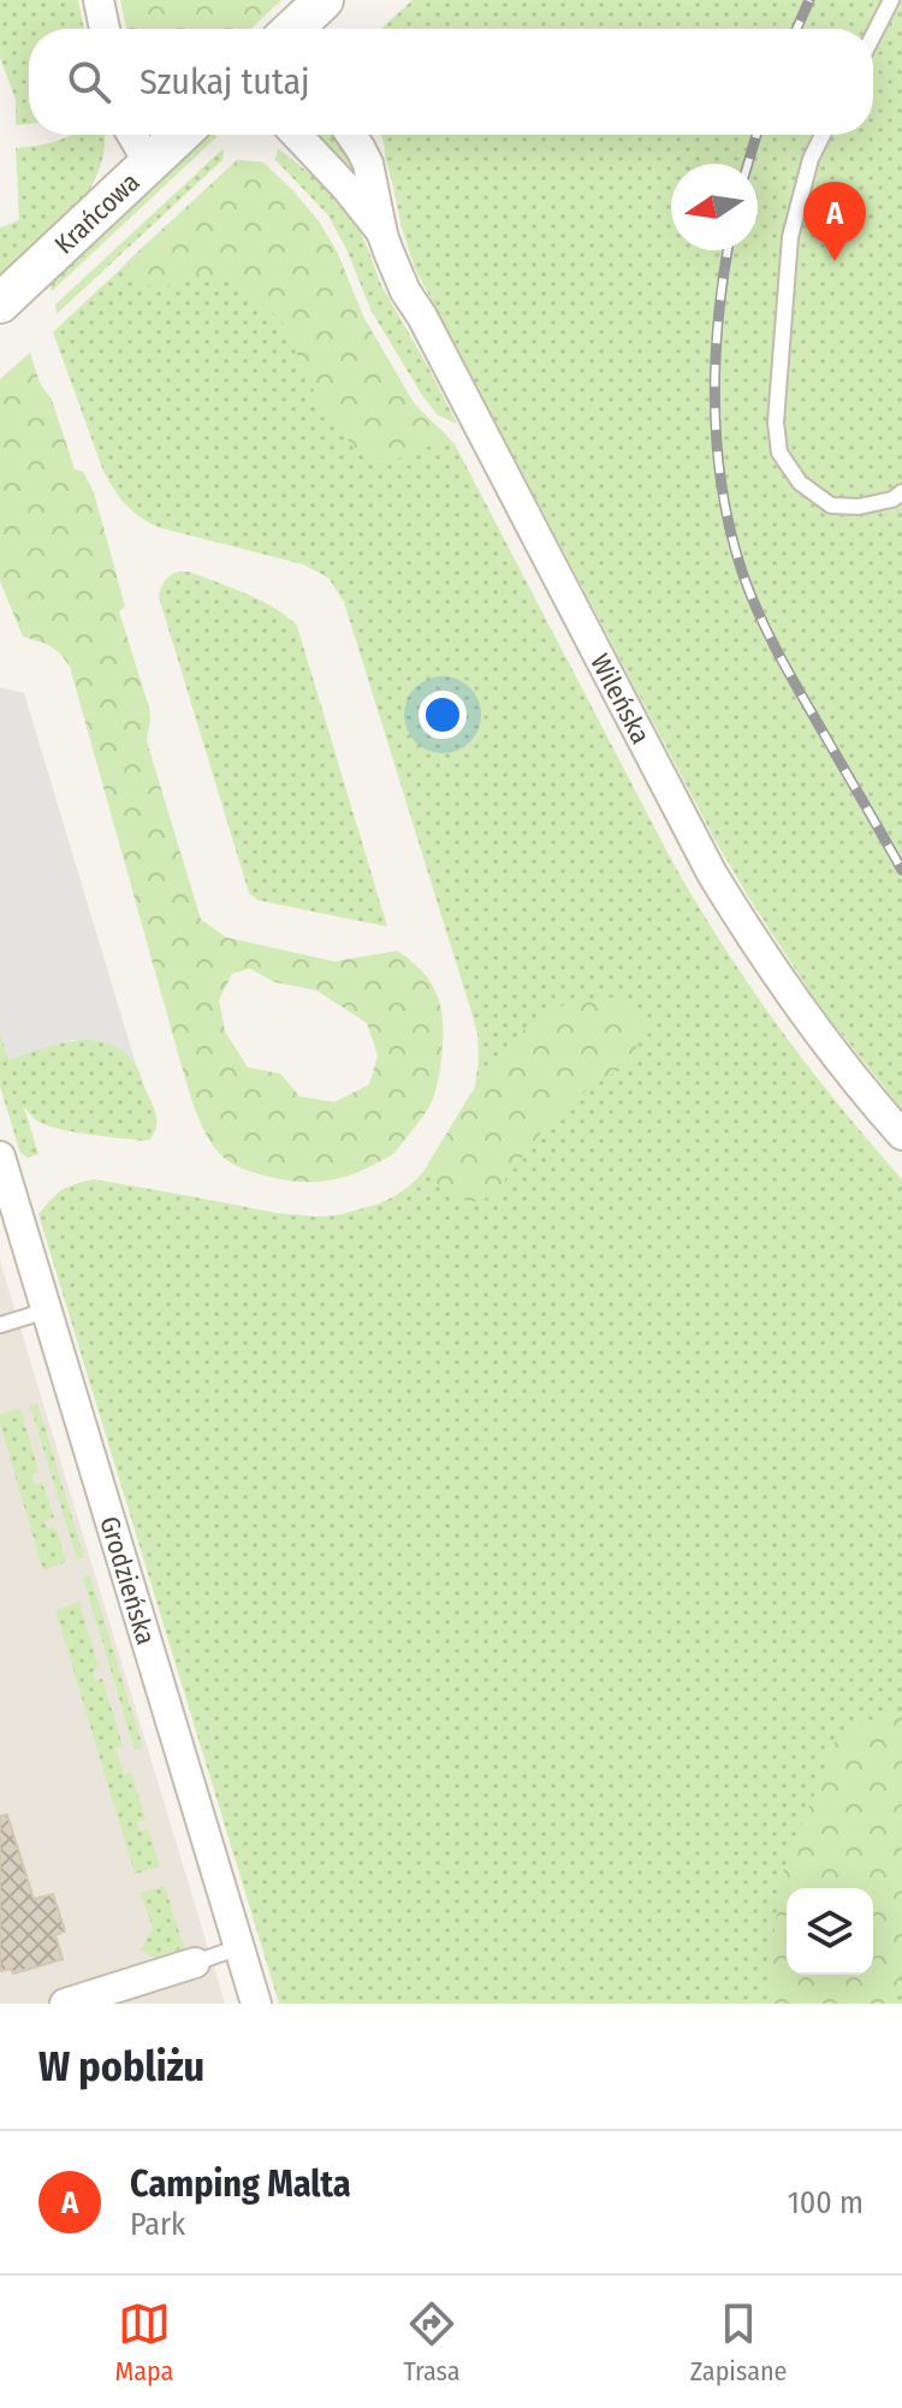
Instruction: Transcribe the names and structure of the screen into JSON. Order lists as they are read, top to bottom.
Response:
{
  "streets": {
    "street": ["Krańcowa", "Wileńska", "Grodzieńska"]
  },
  "north": "left",
  "page": {
    "search": "Szukaj tutaj",
    "pins": "A",
    "heading": "W pobliżu",
    "list": [
      {
        "mark": "A",
        "name": "Camping Malta",
        "note": "Park",
        "value": "100 m"
      }
    ],
    "nav": ["Mapa", "Trasa", "Zapisane"]
  }
}
